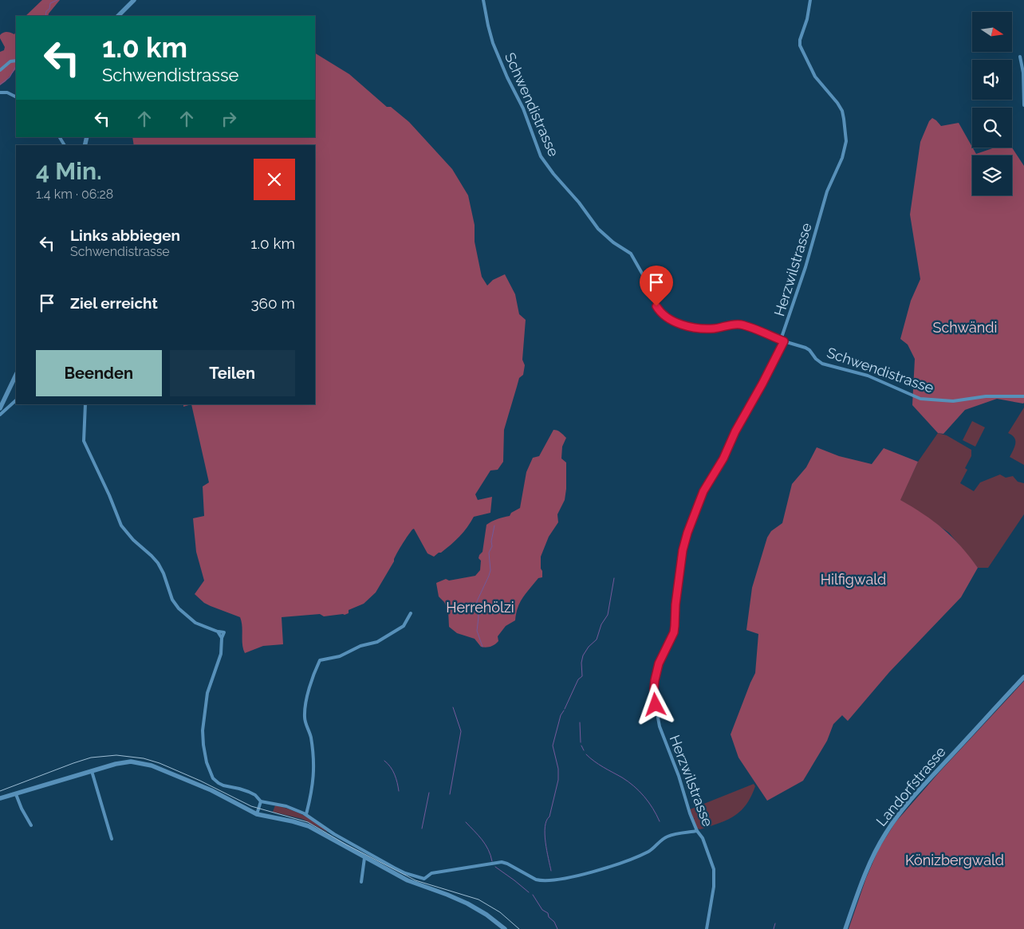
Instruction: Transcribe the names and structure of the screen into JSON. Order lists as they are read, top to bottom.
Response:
{
  "streets": {
    "main road": ["Landorfstrasse"],
    "street": ["Schwendistrasse", "Herzwilstrasse"]
  },
  "crossings": [
    ["Schwendistrasse", "Herzwilstrasse"]
  ],
  "parks": [
    "Schwändi",
    "Hilfigwald",
    "Herrehölzi",
    "Könizbergwald"
  ],
  "north": "right",
  "page": {
    "turn": ["1.0 km", "Schwendistrasse"],
    "heading": ["4 Min.", "1.4 km · 06:28"],
    "list": [
      {
        "name": "Links abbiegen",
        "note": "Schwendistrasse",
        "value": "1.0 km"
      },
      {
        "name": "Ziel erreicht",
        "value": "360 m"
      }
    ],
    "buttons": ["Beenden", "Teilen"]
  }
}
